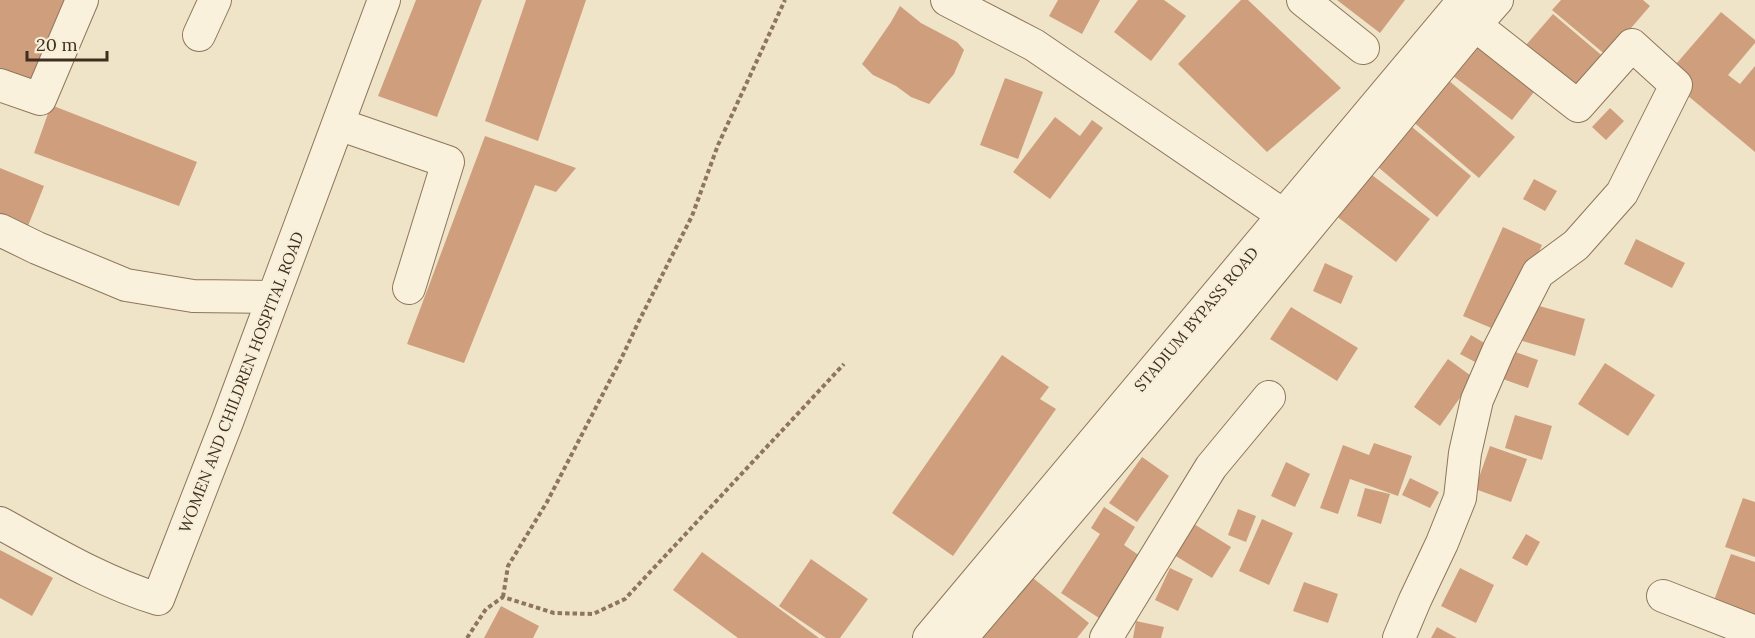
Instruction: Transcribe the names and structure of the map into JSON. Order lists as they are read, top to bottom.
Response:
{
  "streets": {
    "street": ["STADIUM BYPASS ROAD", "WOMEN AND CHILDREN HOSPITAL ROAD"]
  },
  "scale_bar": "20 m"
}
